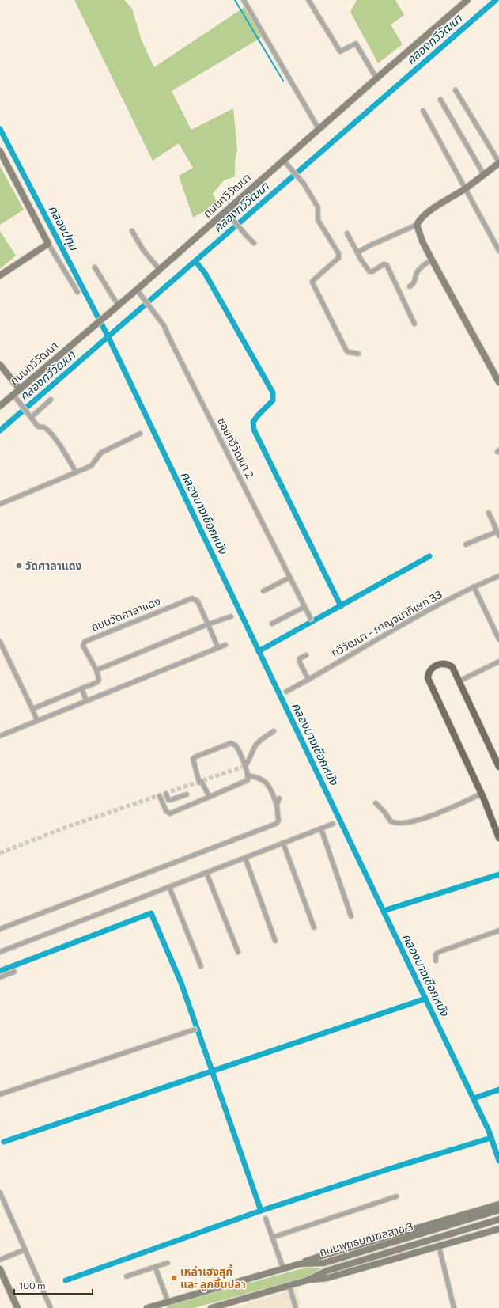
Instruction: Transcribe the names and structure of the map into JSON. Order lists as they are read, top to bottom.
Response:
{
  "streets": {
    "main road": ["ถนนทวีวัฒนา", "ถนนพุทธมณฑลสาย 3"],
    "street": ["ซอยทวีวัฒนา 2", "ถนนวัดศาลาแดง", "ทวีวัฒนา - กาญจนาภิเษก 33"]
  },
  "crossings": [
    ["ถนนทวีวัฒนา", "ซอยทวีวัฒนา 2"]
  ],
  "water": ["คลองทวีวัฒนา", "คลองปทุม", "คลองบางเชือกหนัง"],
  "places": ["วัดศาลาแดง", "เหล่าเฮงสุกี้ และ ลูกชิ้นปลา"],
  "scale_bar": "100 m"
}
